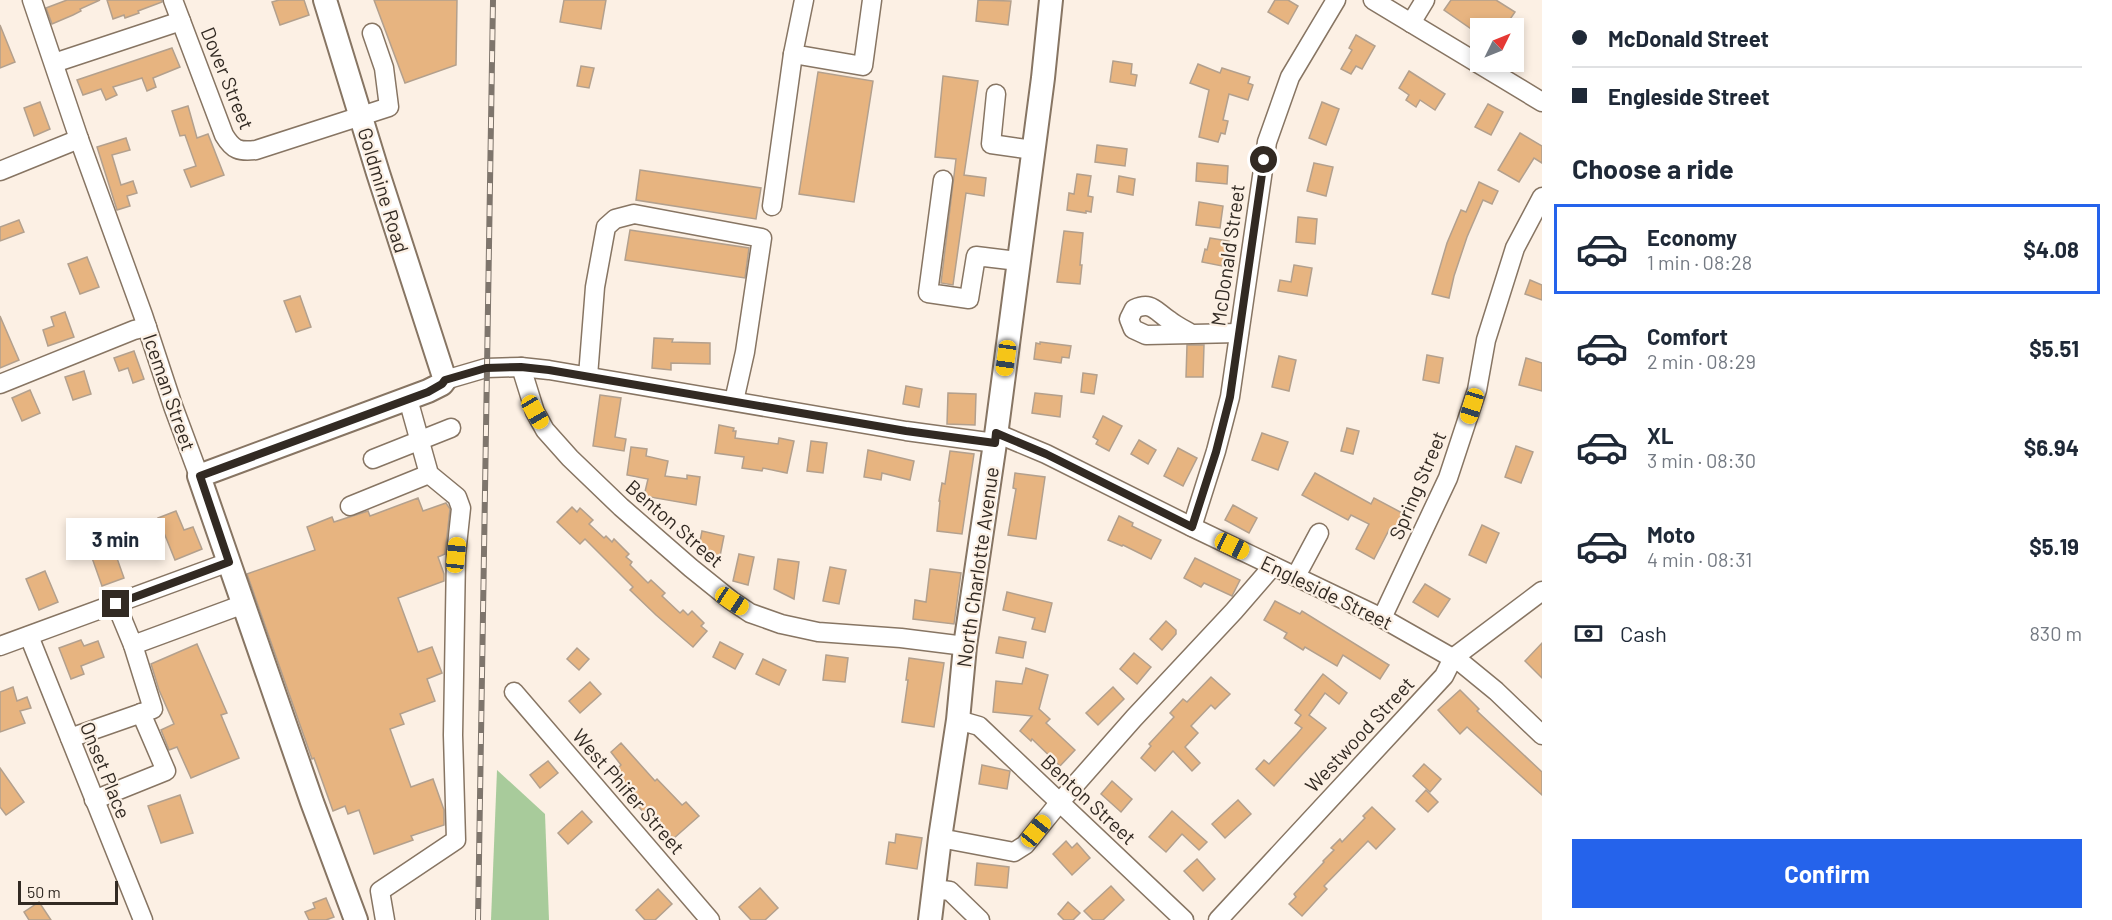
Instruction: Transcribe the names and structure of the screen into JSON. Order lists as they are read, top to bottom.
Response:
{
  "streets": {
    "main road": [
      "Goldmine Road",
      "Iceman Street",
      "North Charlotte Avenue",
      "Engleside Street"
    ],
    "street": [
      "Dover Street",
      "McDonald Street",
      "Spring Street",
      "Benton Street",
      "Westwood Street",
      "Onset Place",
      "West Phifer Street"
    ]
  },
  "crossings": [
    ["Dover Street", "Goldmine Road"],
    ["Goldmine Road", "Engleside Street"],
    ["McDonald Street", "Engleside Street"],
    ["Iceman Street", "Engleside Street"],
    ["Spring Street", "Engleside Street"],
    ["Benton Street", "North Charlotte Avenue"],
    ["Benton Street", "Engleside Street"],
    ["North Charlotte Avenue", "Engleside Street"],
    ["Engleside Street", "Westwood Street"]
  ],
  "scale_bar": "50 m",
  "north": "top right",
  "page": {
    "banner": ["McDonald Street", "Engleside Street"],
    "heading": "Choose a ride",
    "list": [
      {
        "name": "Economy",
        "note": "1 min · 08:28",
        "value": "$4.08"
      },
      {
        "name": "Comfort",
        "note": "2 min · 08:29",
        "value": "$5.51"
      },
      {
        "name": "XL",
        "note": "3 min · 08:30",
        "value": "$6.94"
      },
      {
        "name": "Moto",
        "note": "4 min · 08:31",
        "value": "$5.19"
      }
    ],
    "bubble": "3 min",
    "pay": ["Cash", "830 m"],
    "buttons": "Confirm",
    "scale": "50 m"
  }
}
